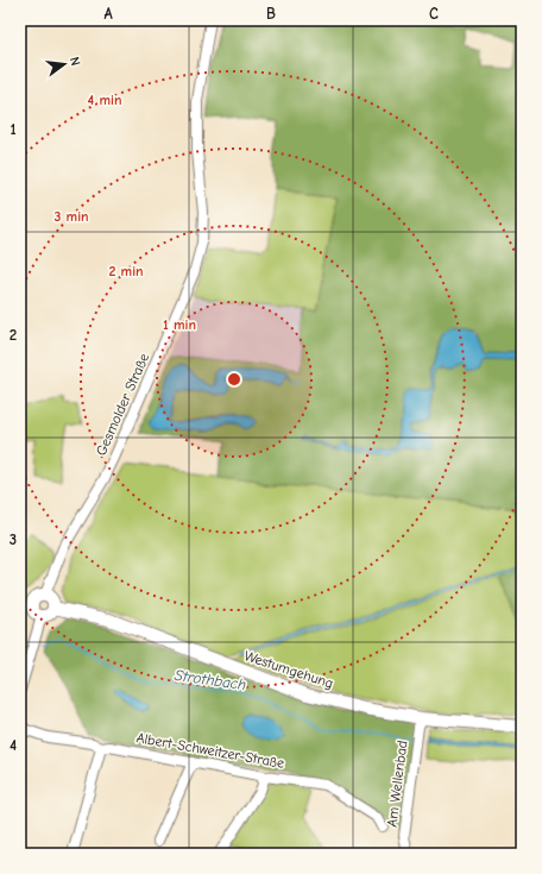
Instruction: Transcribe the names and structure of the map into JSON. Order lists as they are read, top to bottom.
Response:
{
  "streets": {
    "main road": ["Westumgehung"],
    "street": ["Gesmolder Straße", "Albert-Schweitzer-Straße", "Am Wellenbad"]
  },
  "crossings": [
    ["Gesmolder Straße", "Westumgehung"],
    ["Westumgehung", "Am Wellenbad"]
  ],
  "water": ["Strothbach"],
  "north": "right",
  "grid": {
    "columns": ["A", "B", "C"],
    "rows": [
      "1",
      "2",
      "3",
      "4"
    ]
  },
  "rings": [
    "4 min",
    "3 min",
    "2 min",
    "1 min"
  ]
}
